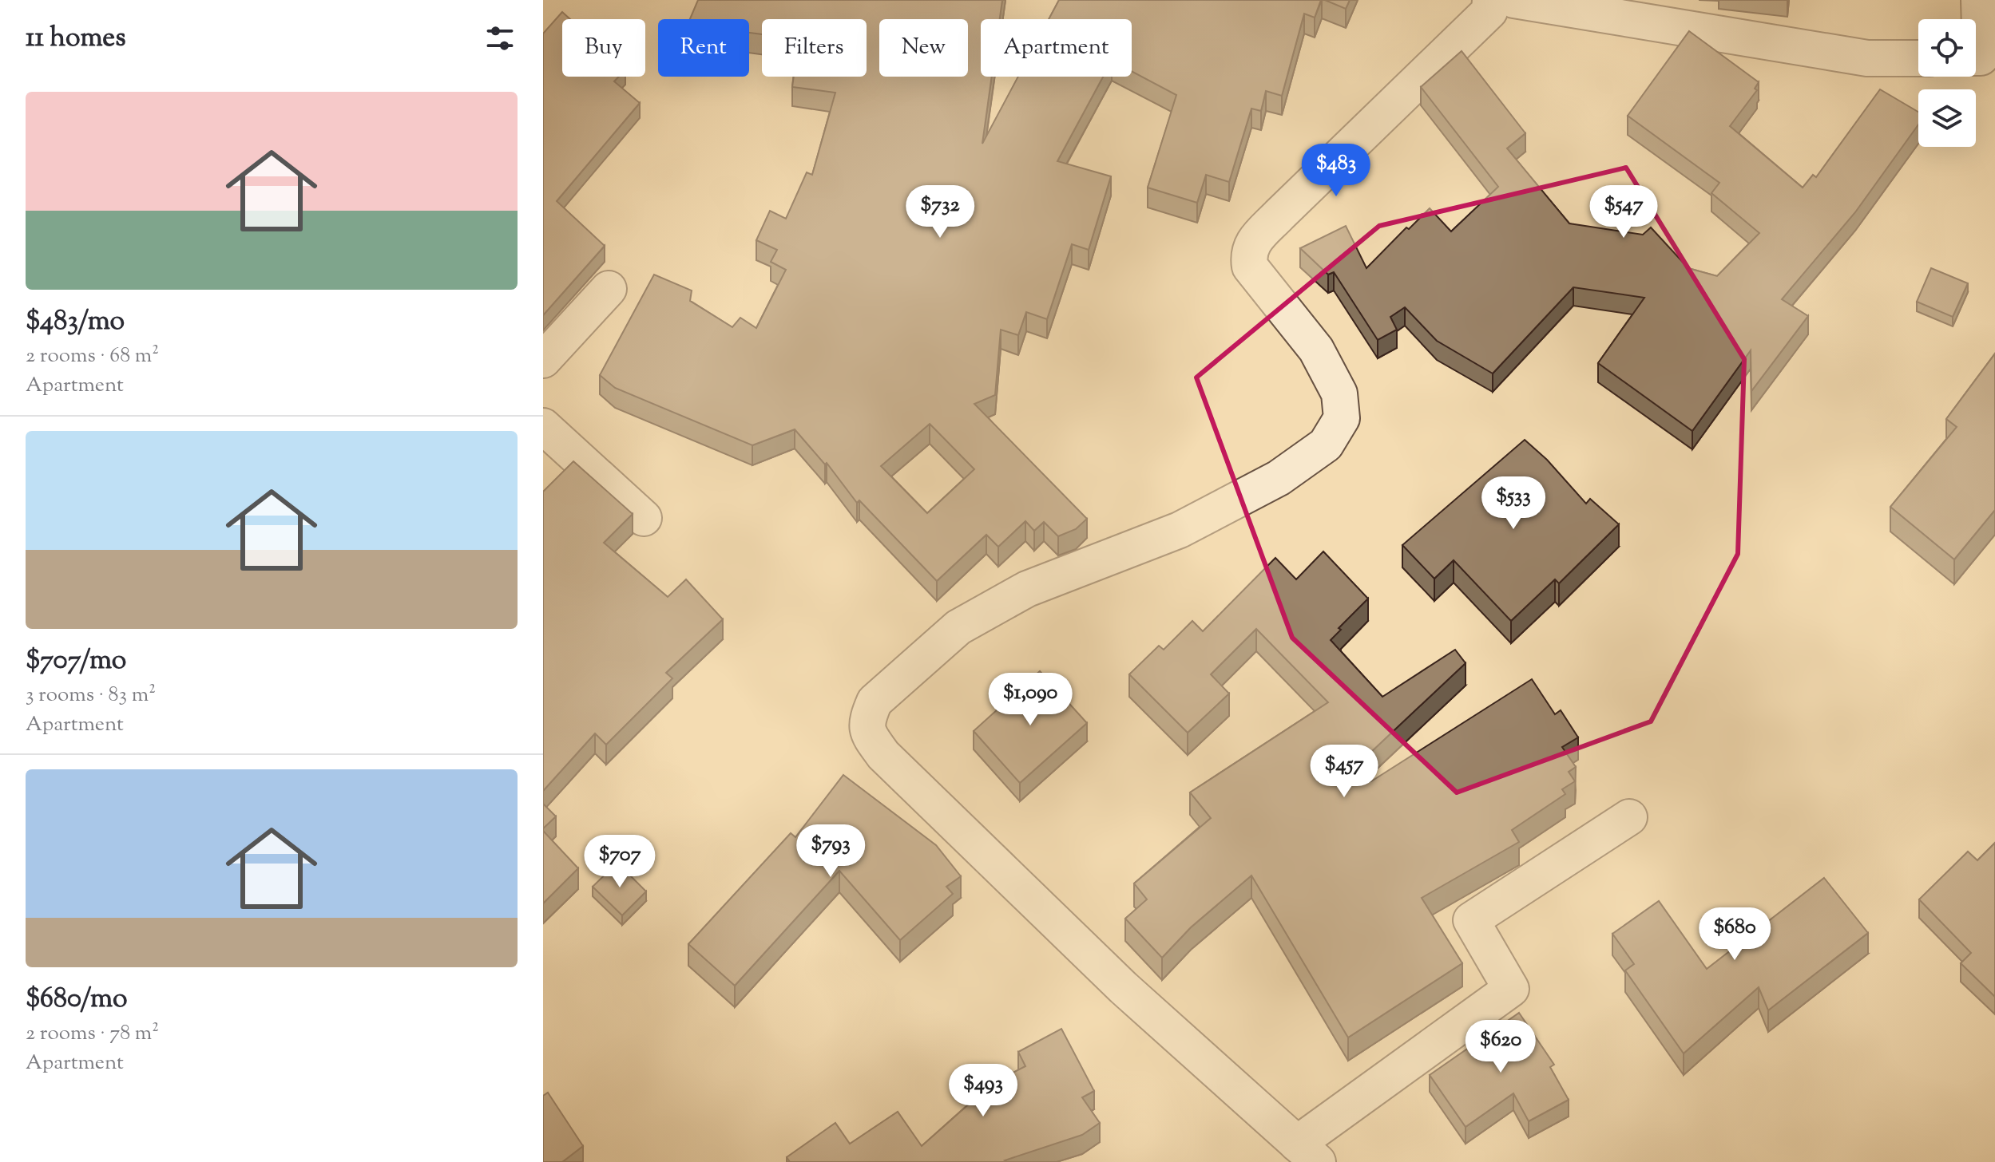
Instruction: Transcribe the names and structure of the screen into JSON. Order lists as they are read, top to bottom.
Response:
{
  "page": {
    "heading": "11 homes",
    "chip": [
      "Buy",
      "Rent",
      "Filters",
      "New",
      "Apartment"
    ],
    "list": [
      {
        "name": "$483/mo",
        "note": "2 rooms · 68 m² · Apartment"
      },
      {
        "name": "$707/mo",
        "note": "3 rooms · 83 m² · Apartment"
      },
      {
        "name": "$680/mo",
        "note": "2 rooms · 78 m² · Apartment"
      }
    ],
    "price": [
      "$483",
      "$732",
      "$547",
      "$533",
      "$1,090",
      "$457",
      "$793",
      "$707",
      "$680",
      "$620",
      "$493"
    ]
  }
}
